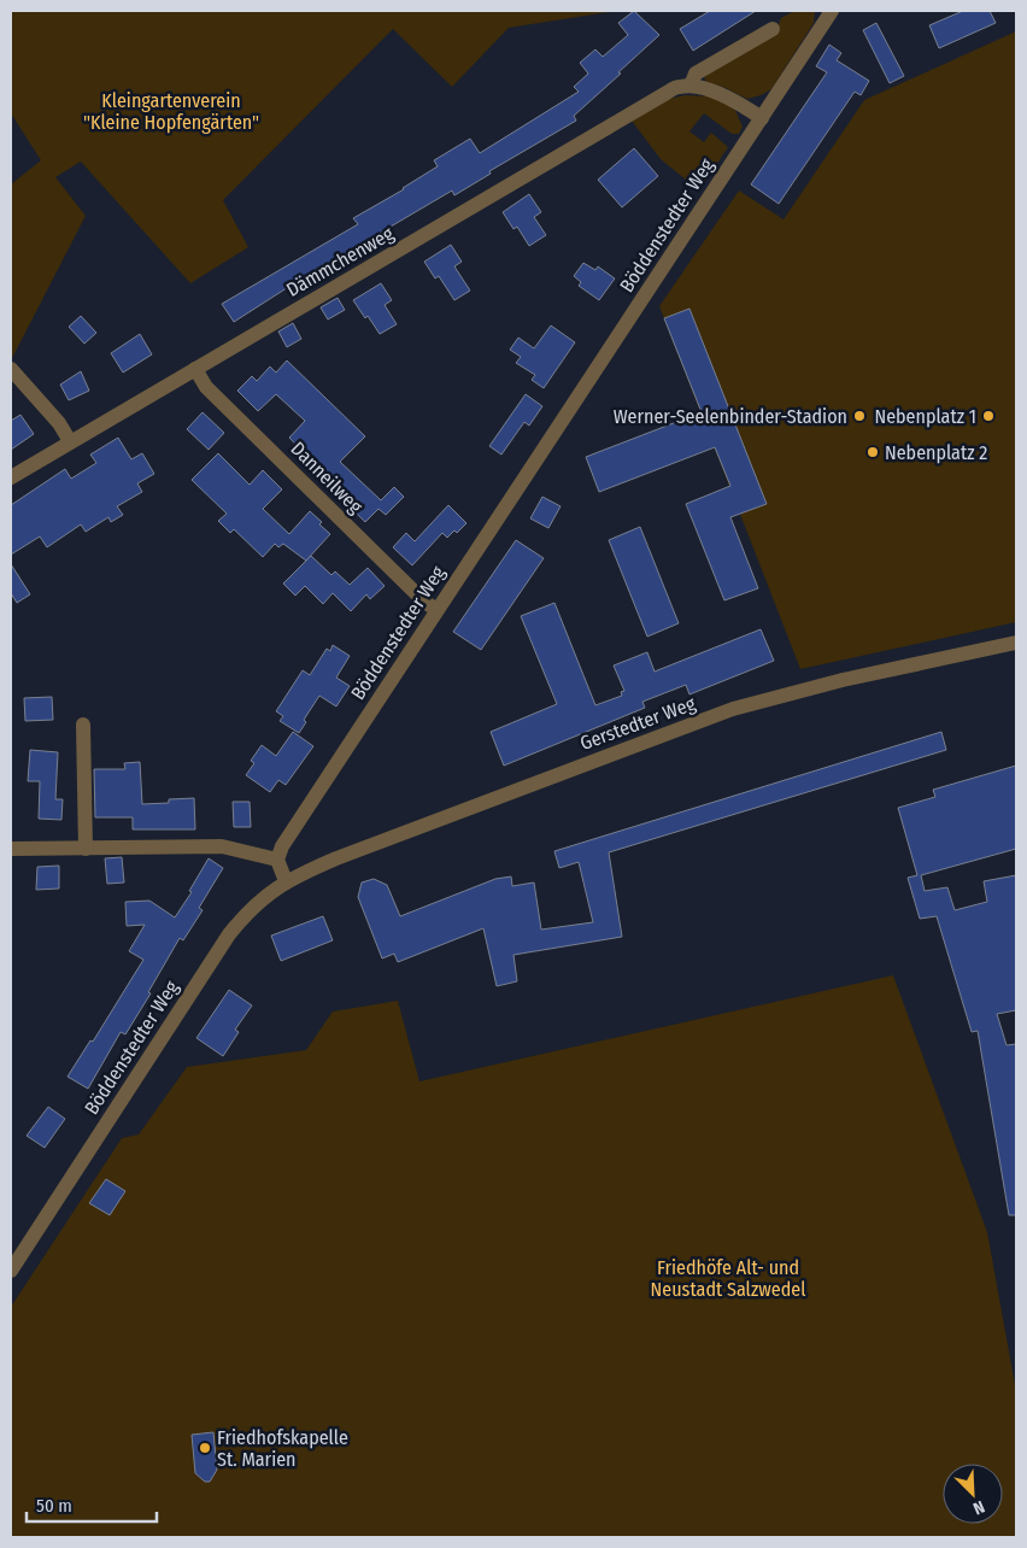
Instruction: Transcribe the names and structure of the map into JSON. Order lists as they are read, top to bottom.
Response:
{
  "streets": {
    "street": [
      "Böddenstedter Weg",
      "Dämmchenweg",
      "Danneilweg",
      "Gerstedter Weg"
    ]
  },
  "crossings": [
    ["Böddenstedter Weg", "Danneilweg"],
    ["Böddenstedter Weg", "Gerstedter Weg"],
    ["Dämmchenweg", "Danneilweg"]
  ],
  "parks": ["Kleingartenverein \"Kleine Hopfengärten\"", "Friedhöfe Alt- und Neustadt Salzwedel"],
  "places": [
    "Werner-Seelenbinder-Stadion",
    "Nebenplatz 1",
    "Nebenplatz 2",
    "Friedhofskapelle St. Marien"
  ],
  "scale_bar": "50 m",
  "north": "bottom right"
}
